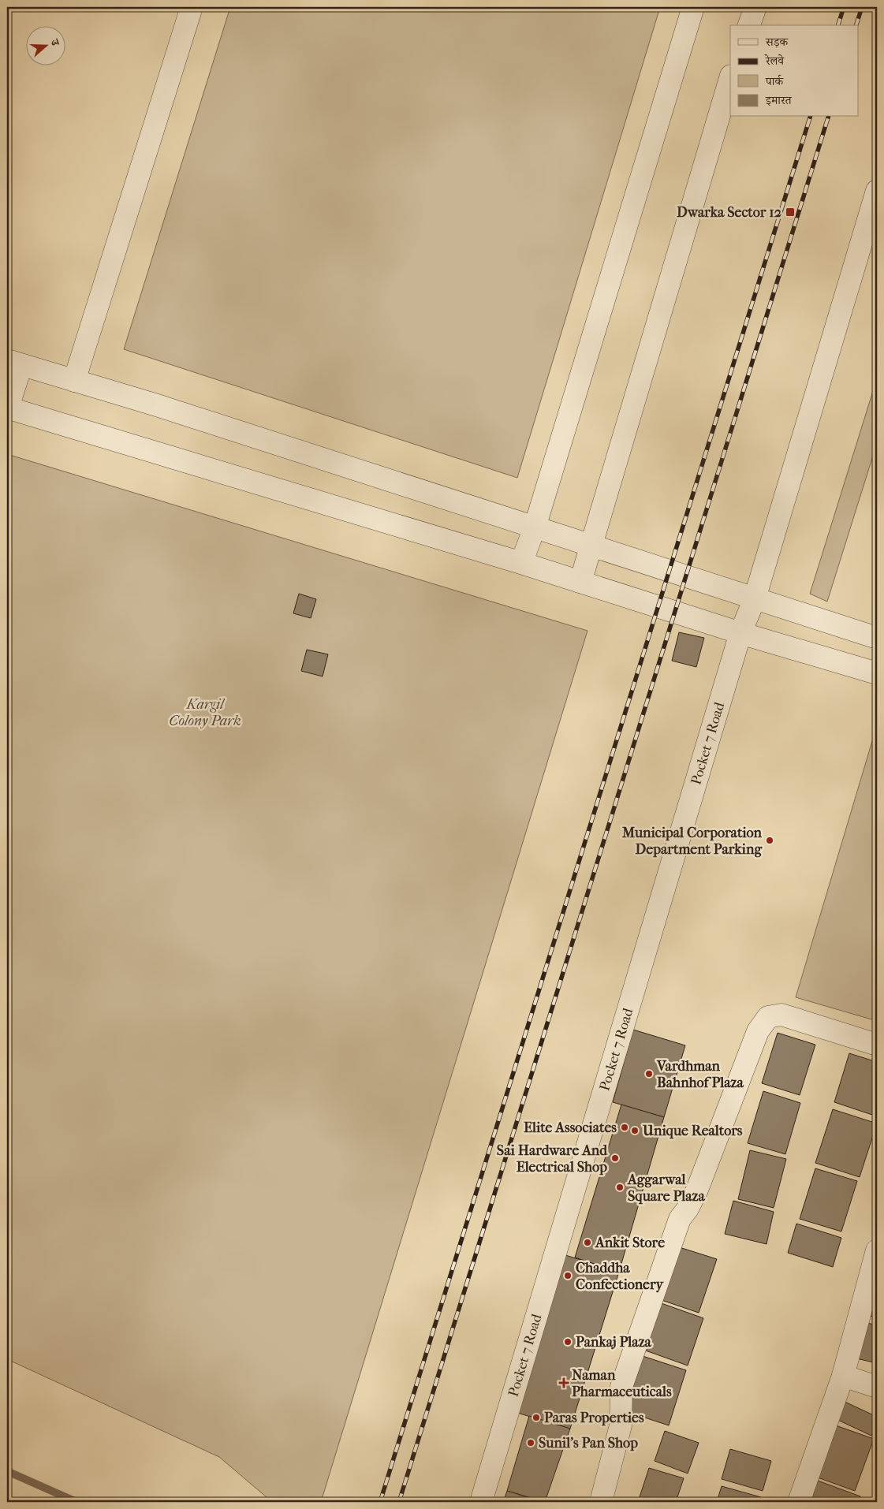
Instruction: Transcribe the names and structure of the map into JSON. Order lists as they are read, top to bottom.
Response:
{
  "streets": {
    "street": ["Pocket 7 Road"]
  },
  "parks": ["Kargil Colony Park"],
  "places": {
    "transit": ["Dwarka Sector 12"],
    "other": [
      "Municipal Corporation Department Parking",
      "Vardhman Bahnhof Plaza",
      "Elite Associates",
      "Unique Realtors",
      "Sai Hardware And Electrical Shop",
      "Aggarwal Square Plaza",
      "Ankit Store",
      "Chaddha Confectionery",
      "Pankaj Plaza",
      "Paras Properties",
      "Sunil's Pan Shop"
    ],
    "health": ["Naman Pharmaceuticals"]
  },
  "legend": [
    "सड़क",
    "रेलवे",
    "पार्क",
    "इमारत"
  ],
  "north": "right"
}
